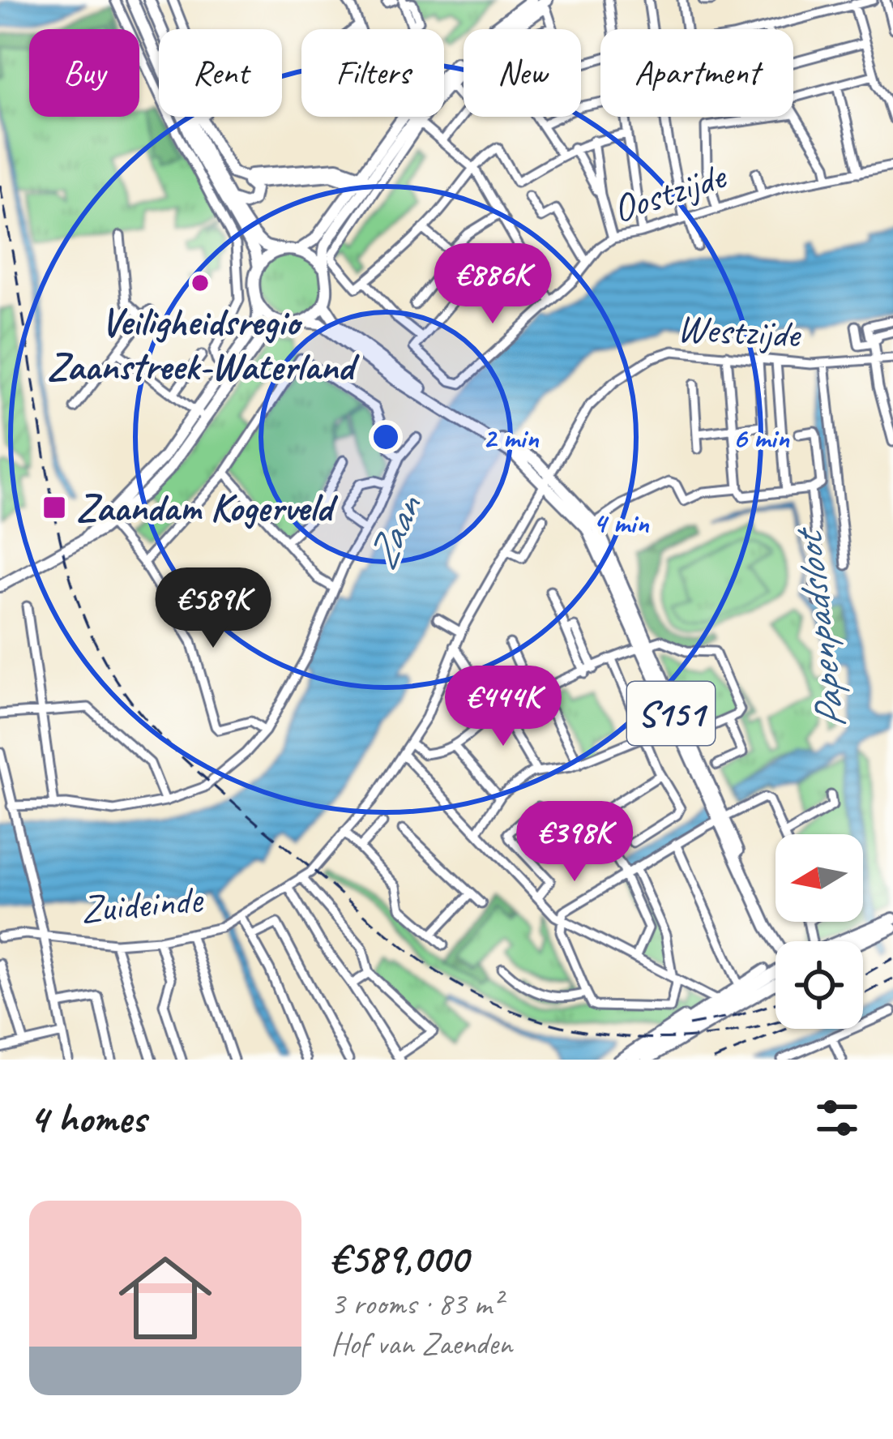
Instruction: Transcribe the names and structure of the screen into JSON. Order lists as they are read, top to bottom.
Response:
{
  "streets": {
    "main road": ["S151"],
    "street": ["Oostzijde", "Westzijde", "Zuideinde"]
  },
  "crossings": [
    ["Westzijde", "S151"],
    ["Westzijde", "Zuideinde"]
  ],
  "water": ["Zaan", "Papenpadsloot"],
  "places": {
    "other": ["Veiligheidsregio Zaanstreek-Waterland"],
    "transit": ["Zaandam Kogerveld"]
  },
  "north": "left",
  "page": {
    "chip": [
      "Buy",
      "Rent",
      "Filters",
      "New",
      "Apartment"
    ],
    "price": [
      "€886K",
      "€589K",
      "€444K",
      "€398K"
    ],
    "heading": "4 homes",
    "list": [
      {
        "name": "€589,000",
        "note": "3 rooms · 83 m² · Hof van Zaenden"
      }
    ]
  },
  "rings": ["2 min", "6 min", "4 min"]
}
